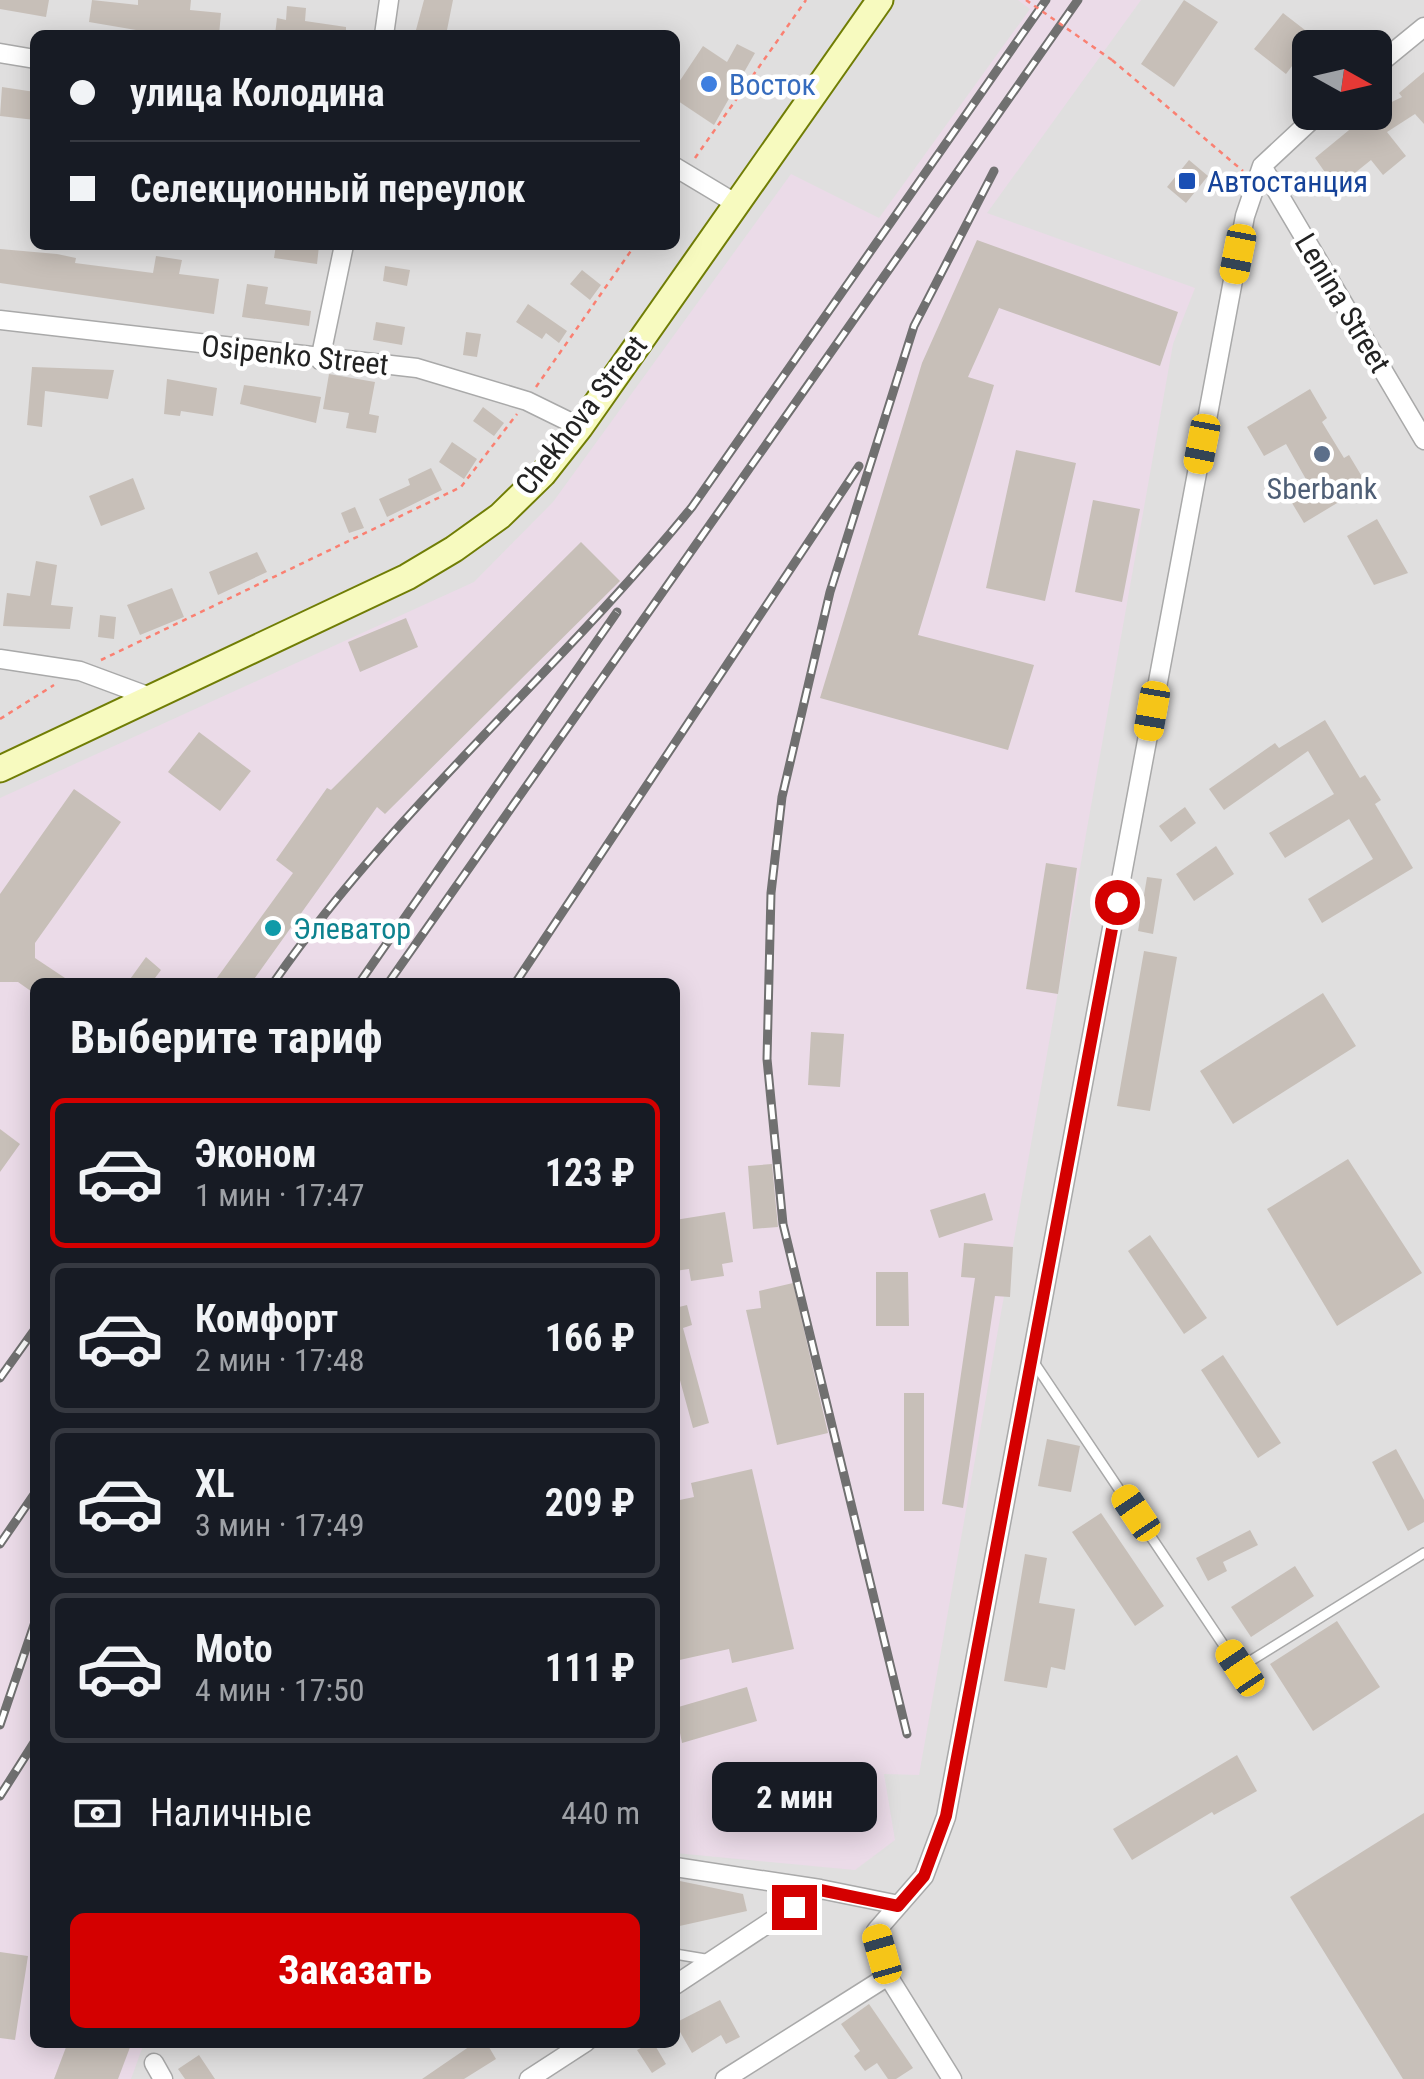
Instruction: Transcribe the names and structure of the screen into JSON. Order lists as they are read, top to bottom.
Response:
{
  "streets": {
    "main road": ["Chekhova Street"],
    "street": ["Lenina Street", "Osipenko Street"]
  },
  "crossings": [
    ["Osipenko Street", "Chekhova Street"]
  ],
  "places": {
    "other": ["Восток", "Sberbank", "Элеватор"],
    "transit": ["Автостанция"]
  },
  "north": "right",
  "page": {
    "banner": ["улица Колодина", "Селекционный переулок"],
    "heading": "Выберите тариф",
    "list": [
      {
        "name": "Эконом",
        "note": "1 мин · 17:47",
        "value": "123 ₽"
      },
      {
        "name": "Комфорт",
        "note": "2 мин · 17:48",
        "value": "166 ₽"
      },
      {
        "name": "XL",
        "note": "3 мин · 17:49",
        "value": "209 ₽"
      },
      {
        "name": "Moto",
        "note": "4 мин · 17:50",
        "value": "111 ₽"
      }
    ],
    "pay": ["Наличные", "440 m"],
    "bubble": "2 мин",
    "buttons": "Заказать"
  }
}
